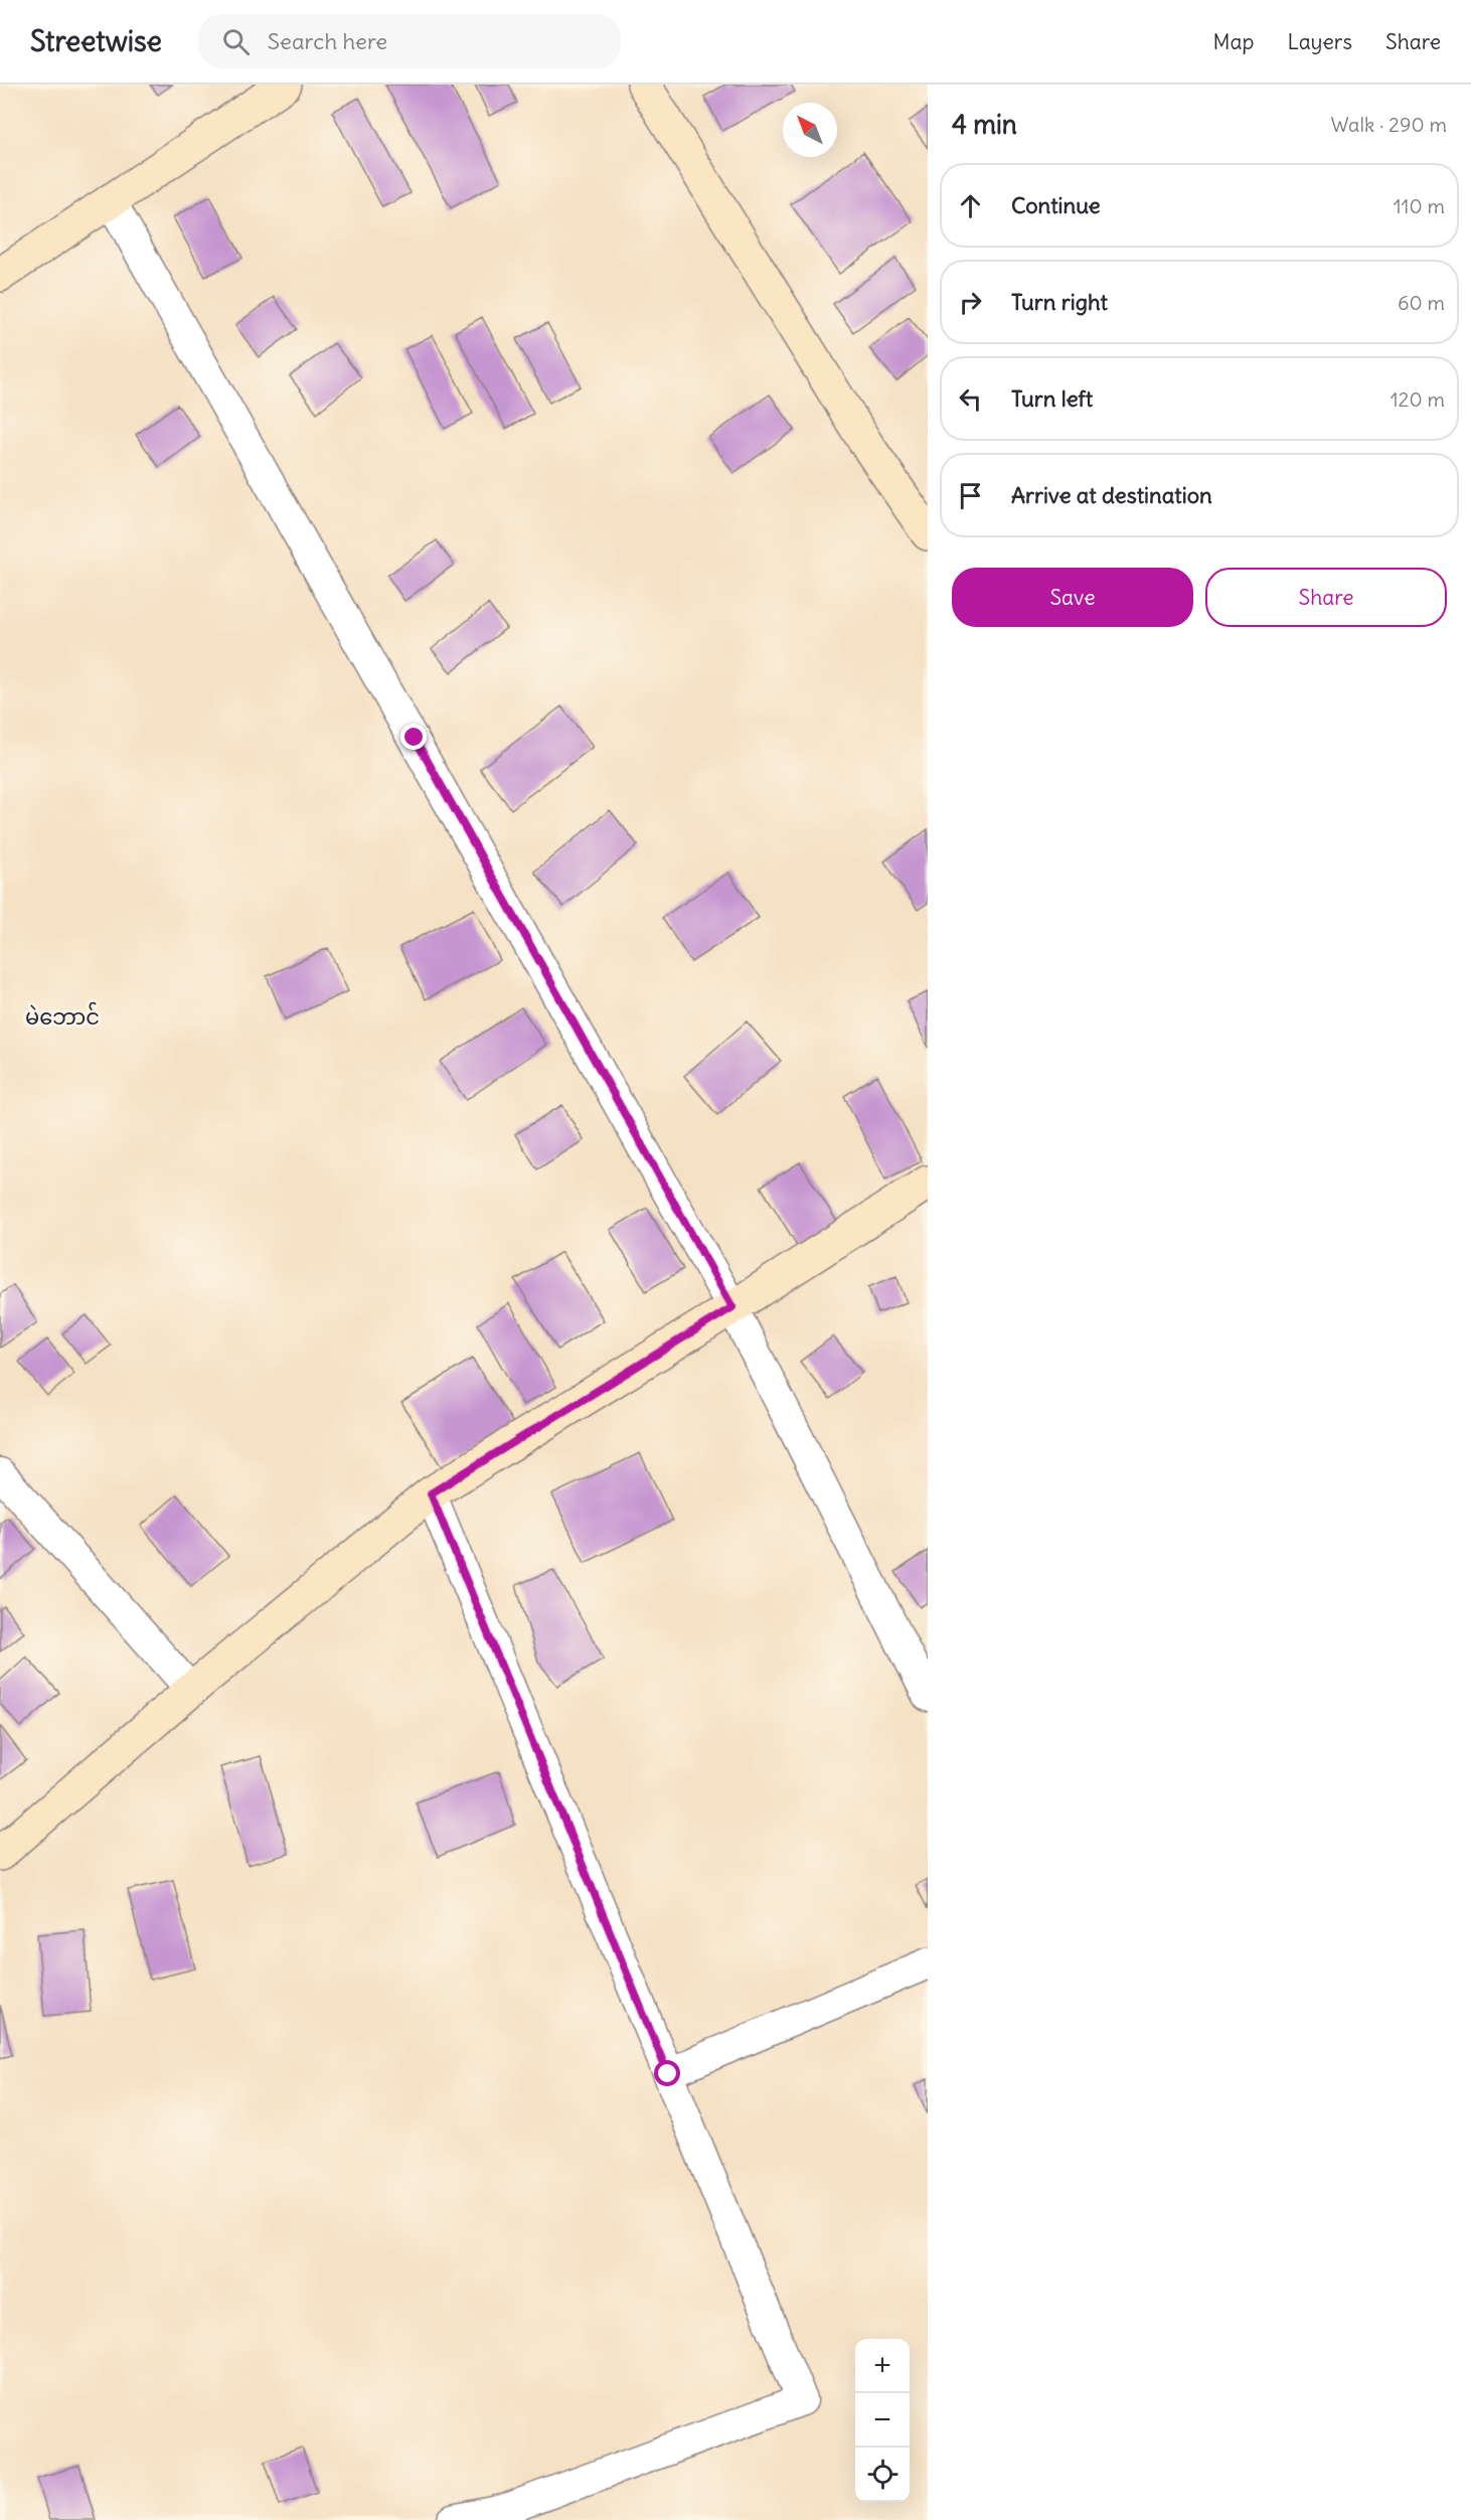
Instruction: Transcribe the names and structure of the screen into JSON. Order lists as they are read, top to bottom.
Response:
{
  "districts": ["မဲဘောင်"],
  "north": "top left",
  "page": {
    "header": "Streetwise",
    "search": "Search here",
    "nav": ["Map", "Layers", "Share"],
    "heading": ["4 min", "Walk · 290 m"],
    "list": [
      ["Continue", "110 m"],
      ["Turn right", "60 m"],
      ["Turn left", "120 m"],
      "Arrive at destination"
    ],
    "buttons": ["Save", "Share"],
    "map_buttons": ["+", "−"]
  }
}
